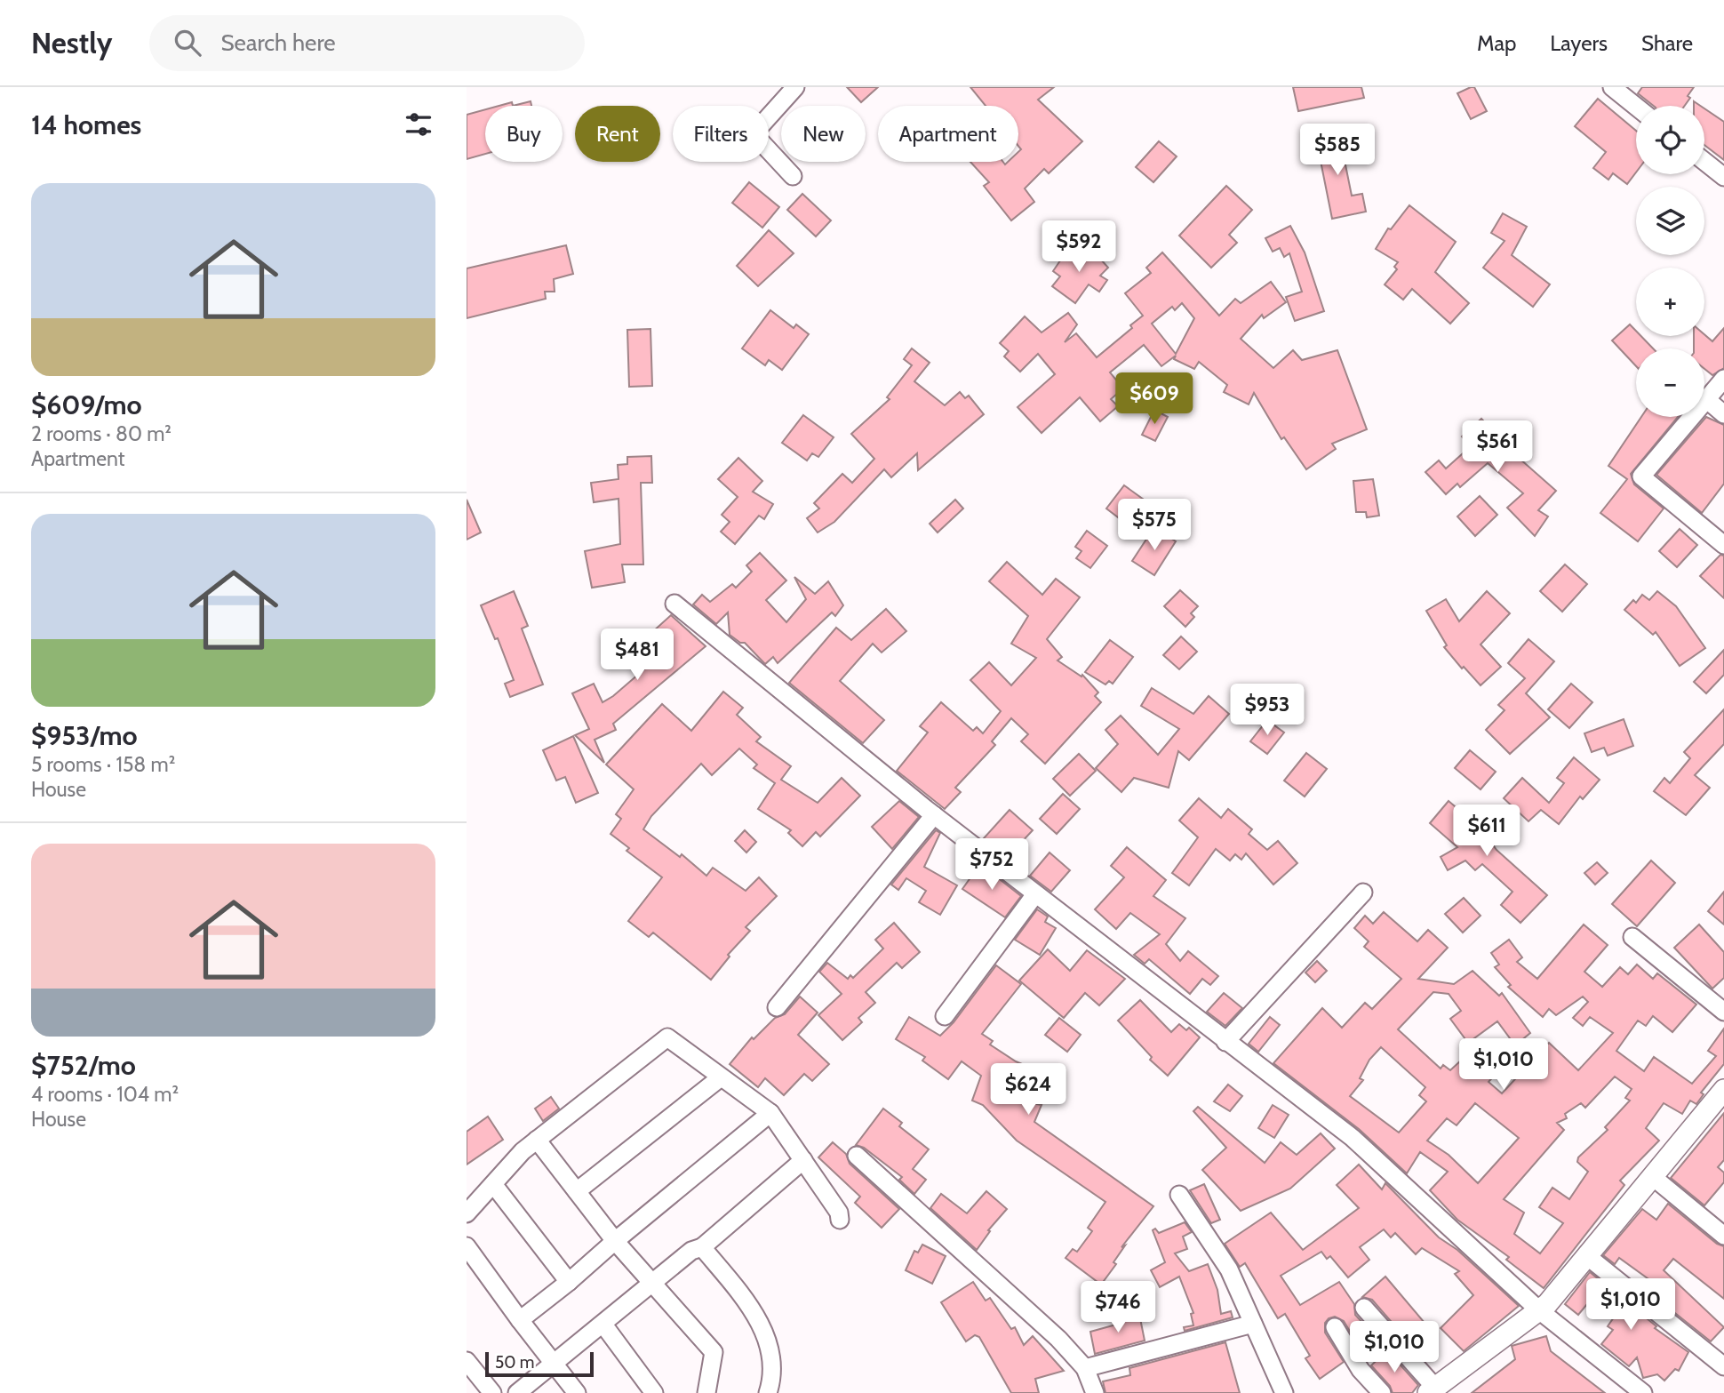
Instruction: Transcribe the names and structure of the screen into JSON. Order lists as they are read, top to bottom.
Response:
{
  "scale_bar": "50 m",
  "page": {
    "header": "Nestly",
    "search": "Search here",
    "nav": ["Map", "Layers", "Share"],
    "heading": "14 homes",
    "map_buttons": ["+", "−"],
    "chip": [
      "Buy",
      "Rent",
      "Filters",
      "New",
      "Apartment"
    ],
    "price": [
      "$585",
      "$592",
      "$609",
      "$561",
      "$575",
      "$481",
      "$953",
      "$611",
      "$752",
      "$1,010",
      "$624",
      "$1,010",
      "$746",
      "$1,010"
    ],
    "list": [
      {
        "name": "$609/mo",
        "note": "2 rooms · 80 m² · Apartment"
      },
      {
        "name": "$953/mo",
        "note": "5 rooms · 158 m² · House"
      },
      {
        "name": "$752/mo",
        "note": "4 rooms · 104 m² · House"
      }
    ],
    "scale": "50 m"
  }
}
